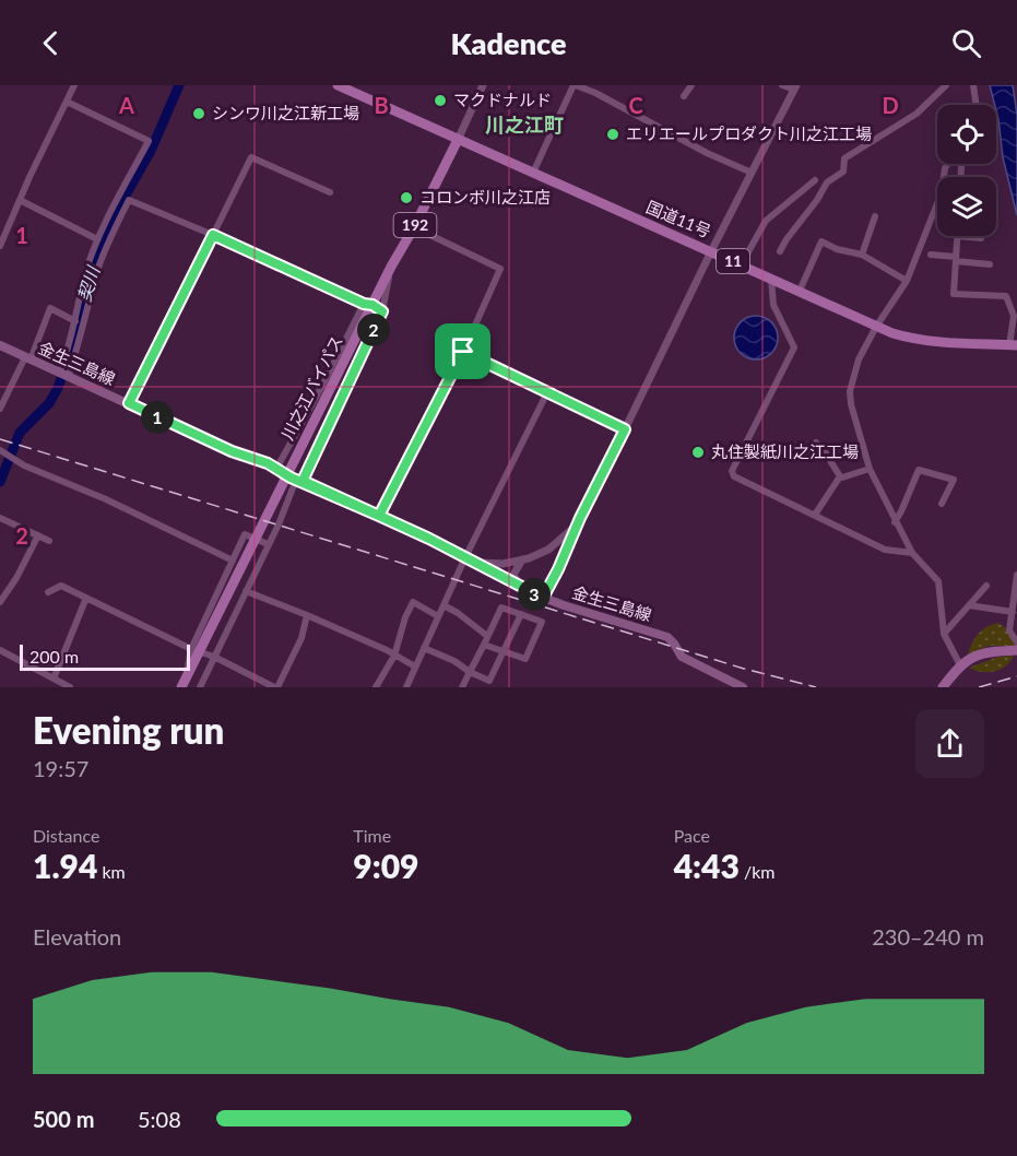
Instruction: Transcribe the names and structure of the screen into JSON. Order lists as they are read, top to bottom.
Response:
{
  "streets": {
    "highway": [
      "国道11号",
      "192",
      "11",
      "川之江バイパス"
    ],
    "main road": ["金生三島線"]
  },
  "crossings": [
    ["国道11号", "川之江バイパス"]
  ],
  "districts": ["川之江町"],
  "water": ["契川"],
  "places": [
    "マクドナルド",
    "シンワ川之江新工場",
    "エリエールプロダクト川之江工場",
    "コロンボ川之江店",
    "丸住製紙川之江工場"
  ],
  "scale_bar": "200 m",
  "page": {
    "header": "Kadence",
    "pins": ["2", "1", "3"],
    "scale": "200 m",
    "heading": ["Evening run", "19:57"],
    "stats": [
      ["Distance", "1.94 km"],
      ["Time", "9:09"],
      ["Pace", "4:43 /km"]
    ],
    "chart": ["Elevation", "230–240 m"],
    "list": [
      {
        "name": "500 m",
        "note": "5:08"
      }
    ]
  },
  "grid": {
    "columns": [
      "A",
      "B",
      "C",
      "D"
    ],
    "rows": ["1", "2"]
  }
}
